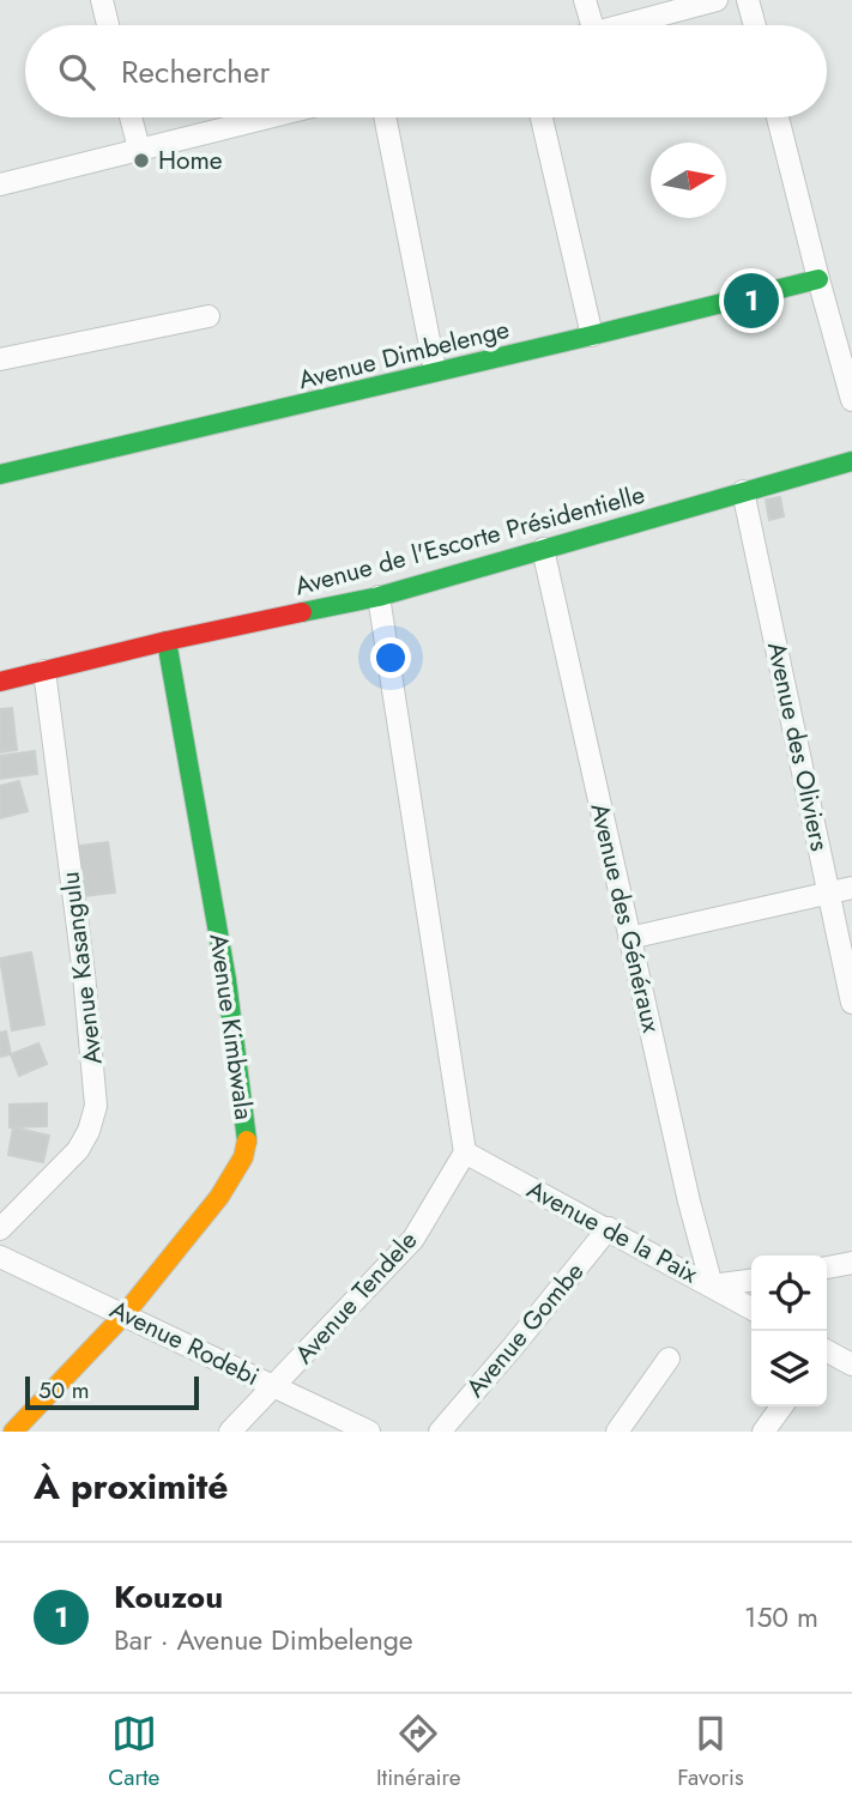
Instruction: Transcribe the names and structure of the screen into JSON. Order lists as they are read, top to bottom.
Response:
{
  "streets": {
    "street": [
      "Avenue Dimbelenge",
      "Avenue de l'Escorte Présidentielle",
      "Avenue des Oliviers",
      "Avenue des Généraux",
      "Avenue Kasangulu",
      "Avenue Kimbwala",
      "Avenue de la Paix",
      "Avenue Tendele",
      "Avenue Gombe",
      "Avenue Rodebi"
    ]
  },
  "crossings": [
    ["Avenue de l'Escorte Présidentielle", "Avenue des Oliviers"],
    ["Avenue de l'Escorte Présidentielle", "Avenue des Généraux"],
    ["Avenue de l'Escorte Présidentielle", "Avenue Kasangulu"],
    ["Avenue de l'Escorte Présidentielle", "Avenue Kimbwala"],
    ["Avenue des Généraux", "Avenue de la Paix"],
    ["Avenue Kimbwala", "Avenue Rodebi"],
    ["Avenue de la Paix", "Avenue Tendele"],
    ["Avenue de la Paix", "Avenue Gombe"],
    ["Avenue Tendele", "Avenue Rodebi"]
  ],
  "places": ["Home"],
  "scale_bar": "50 m",
  "north": "right",
  "page": {
    "search": "Rechercher",
    "pins": "1",
    "scale": "50 m",
    "heading": "À proximité",
    "list": [
      {
        "mark": "1",
        "name": "Kouzou",
        "note": "Bar · Avenue Dimbelenge",
        "value": "150 m"
      }
    ],
    "nav": ["Carte", "Itinéraire", "Favoris"]
  }
}
